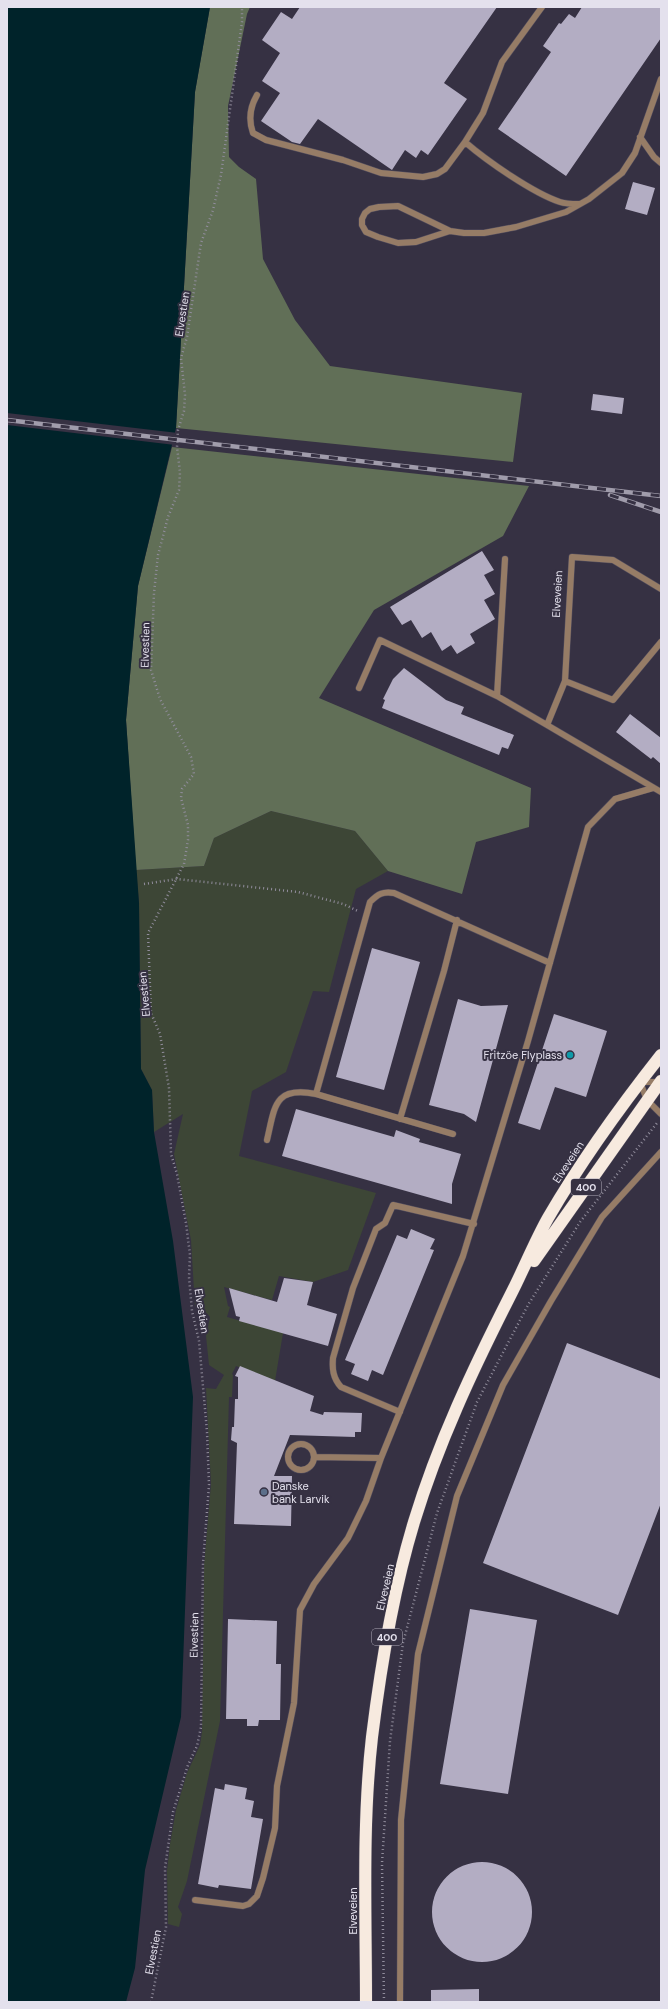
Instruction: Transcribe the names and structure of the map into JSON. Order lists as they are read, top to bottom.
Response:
{
  "streets": {
    "highway": ["Elveveien", "400"],
    "path": ["Elvestien"]
  },
  "places": ["Fritzöe Flyplass", "Danske bank Larvik"]
}
